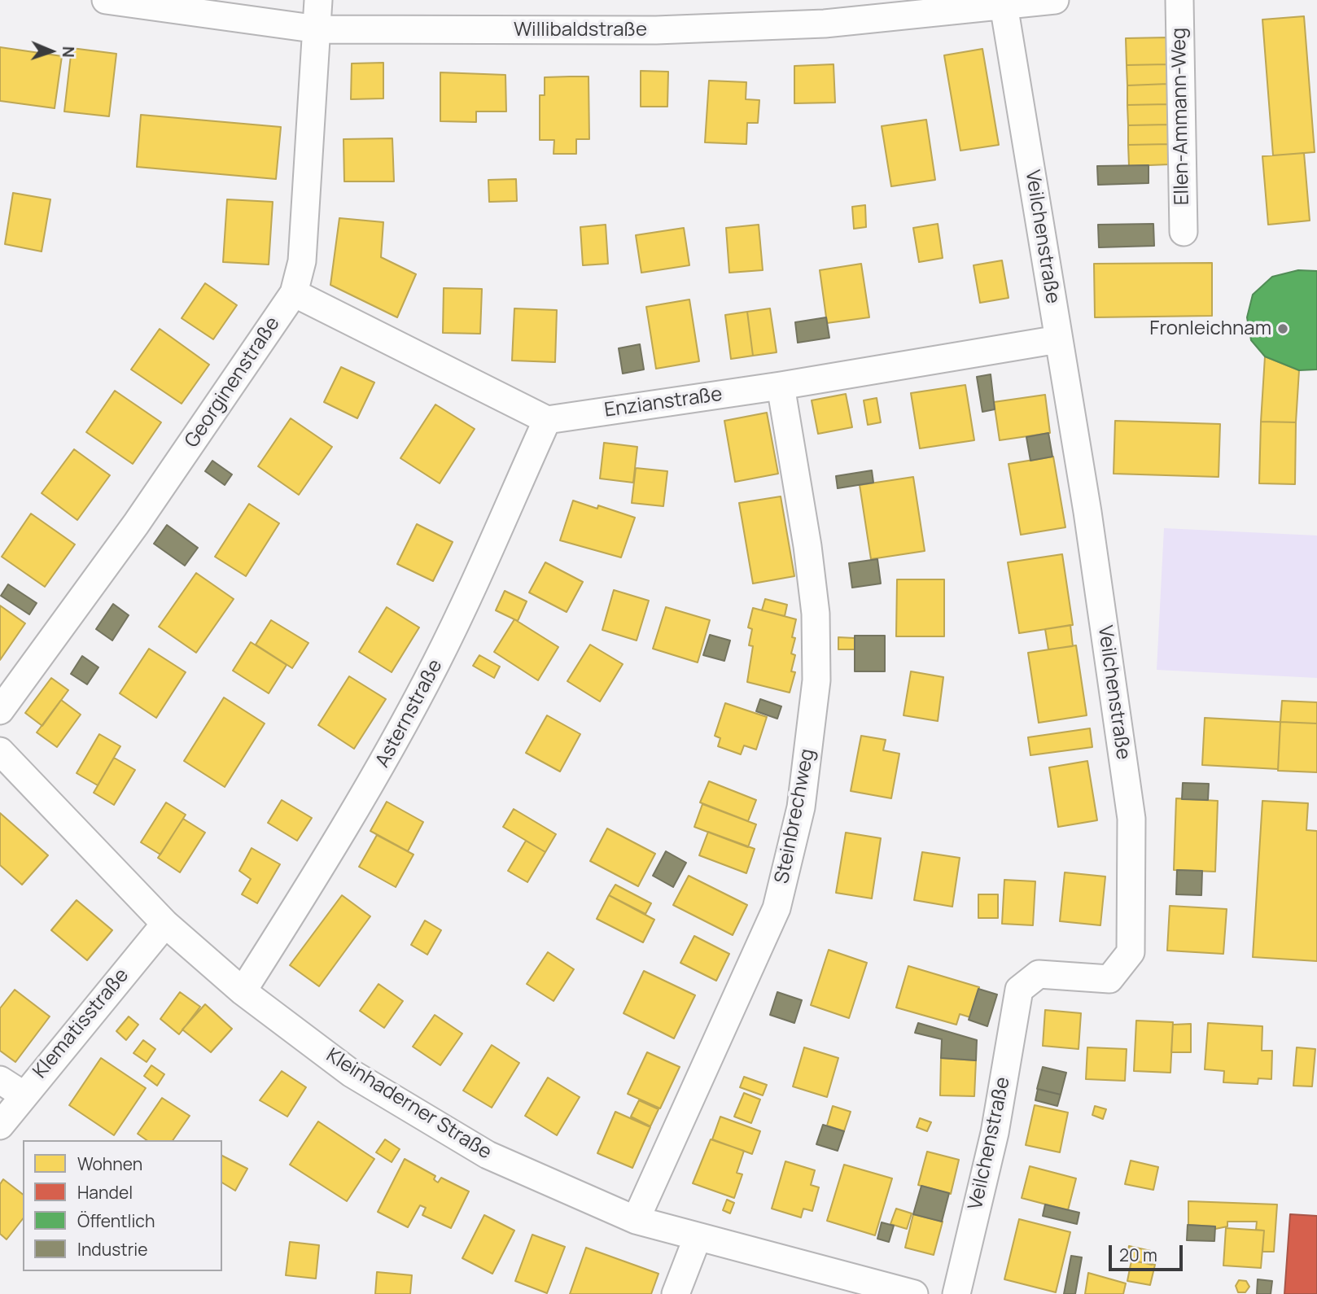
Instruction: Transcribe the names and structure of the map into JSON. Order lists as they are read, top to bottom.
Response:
{
  "streets": {
    "street": [
      "Willibaldstraße",
      "Ellen-Ammann-Weg",
      "Veilchenstraße",
      "Georginenstraße",
      "Enzianstraße",
      "Asternstraße",
      "Steinbrechweg",
      "Klematisstraße",
      "Kleinhaderner Straße"
    ]
  },
  "crossings": [
    ["Willibaldstraße", "Veilchenstraße"],
    ["Willibaldstraße", "Georginenstraße"],
    ["Veilchenstraße", "Enzianstraße"],
    ["Enzianstraße", "Asternstraße"],
    ["Enzianstraße", "Steinbrechweg"],
    ["Asternstraße", "Kleinhaderner Straße"],
    ["Steinbrechweg", "Kleinhaderner Straße"],
    ["Klematisstraße", "Kleinhaderner Straße"]
  ],
  "places": ["Fronleichnam"],
  "legend": [
    "Wohnen",
    "Handel",
    "Öffentlich",
    "Industrie"
  ],
  "scale_bar": "20 m",
  "north": "right"
}
